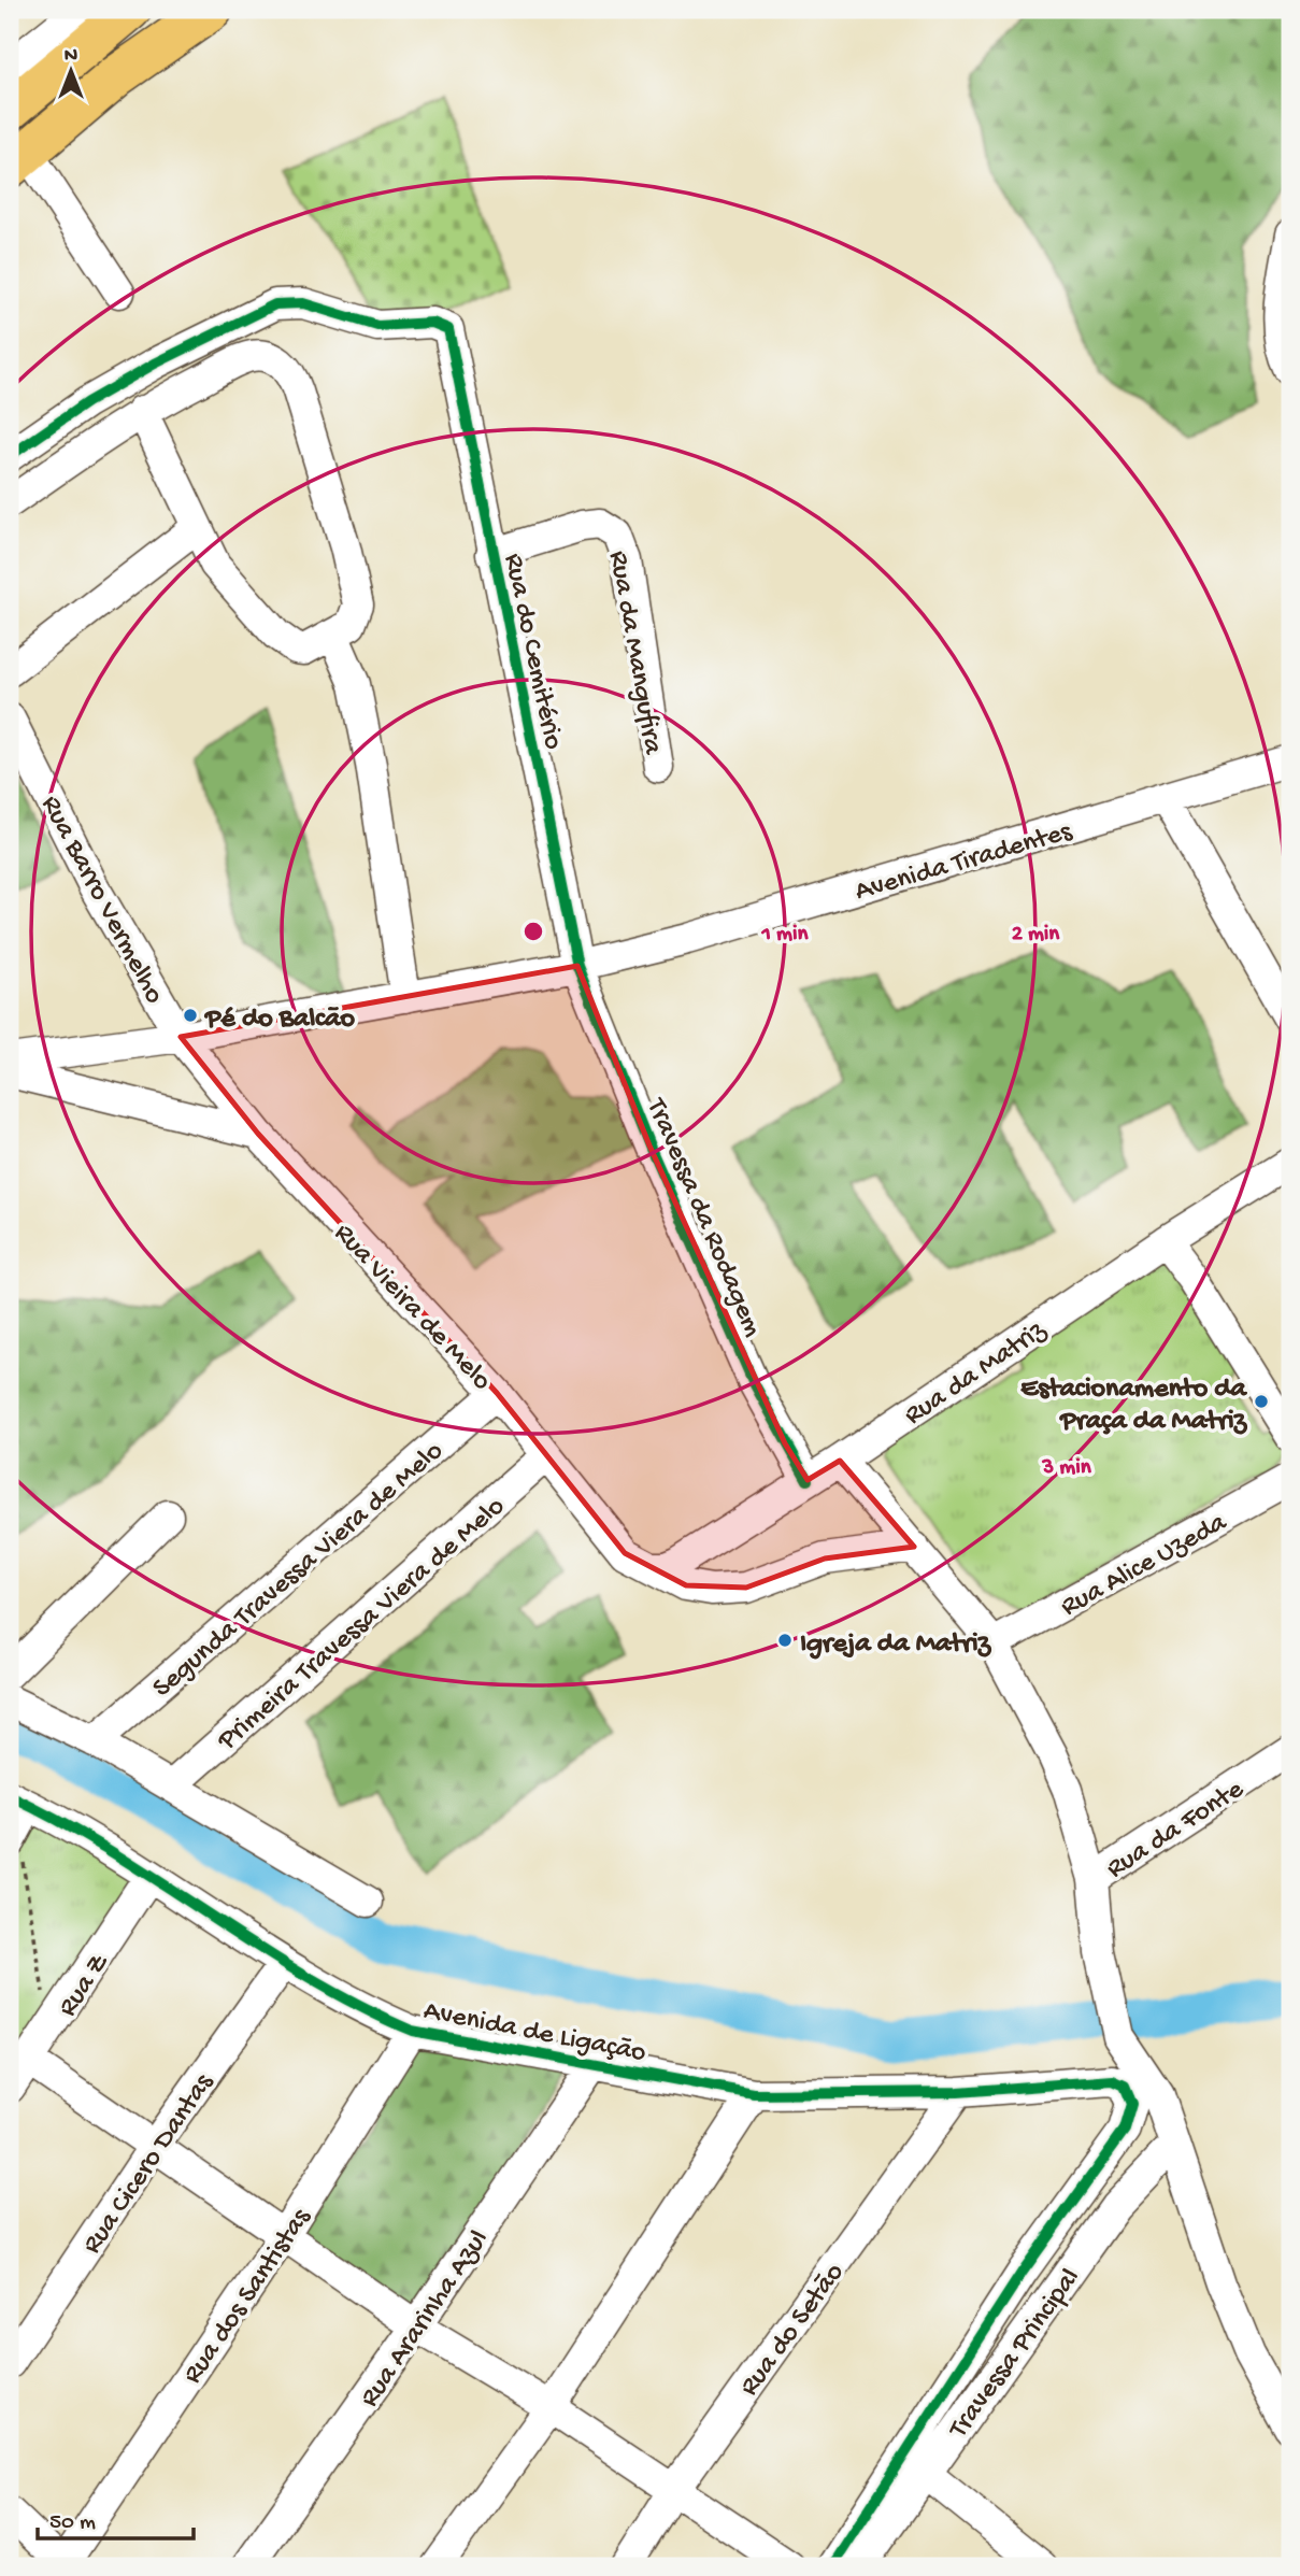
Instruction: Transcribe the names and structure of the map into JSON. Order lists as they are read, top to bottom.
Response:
{
  "streets": {
    "street": [
      "Rua do Cemitério",
      "Rua da Mangufira",
      "Avenida Tiradentes",
      "Rua Barro Vermelho",
      "Travessa da Rodagem",
      "Rua Vieira de Melo",
      "Rua da Matriz",
      "Rua Alice Uzeda",
      "Segunda Travessa Viera de Melo",
      "Primeira Travessa Viera de Melo",
      "Rua da Fonte",
      "Rua Z",
      "Avenida de Ligação",
      "Rua Cicero Dantas",
      "Rua dos Santistas",
      "Rua Ararinha Azul",
      "Rua do Setão",
      "Travessa Principal"
    ]
  },
  "crossings": [
    ["Rua do Cemitério", "Rua da Mangufira"],
    ["Rua do Cemitério", "Avenida Tiradentes"],
    ["Rua do Cemitério", "Travessa da Rodagem"],
    ["Avenida Tiradentes", "Rua Barro Vermelho"],
    ["Avenida Tiradentes", "Travessa da Rodagem"],
    ["Avenida Tiradentes", "Rua Vieira de Melo"],
    ["Rua Barro Vermelho", "Rua Vieira de Melo"],
    ["Travessa da Rodagem", "Rua da Matriz"],
    ["Rua Vieira de Melo", "Rua da Matriz"],
    ["Rua Vieira de Melo", "Segunda Travessa Viera de Melo"],
    ["Rua Vieira de Melo", "Primeira Travessa Viera de Melo"],
    ["Rua Z", "Avenida de Ligação"],
    ["Avenida de Ligação", "Rua Cicero Dantas"],
    ["Avenida de Ligação", "Rua dos Santistas"],
    ["Avenida de Ligação", "Rua Ararinha Azul"],
    ["Avenida de Ligação", "Rua do Setão"]
  ],
  "places": ["Pé do Balcão", "Estacionamento da Praça da Matriz", "Igreja da Matriz"],
  "scale_bar": "50 m",
  "north": "top",
  "rings": ["1 min", "2 min", "3 min"]
}
